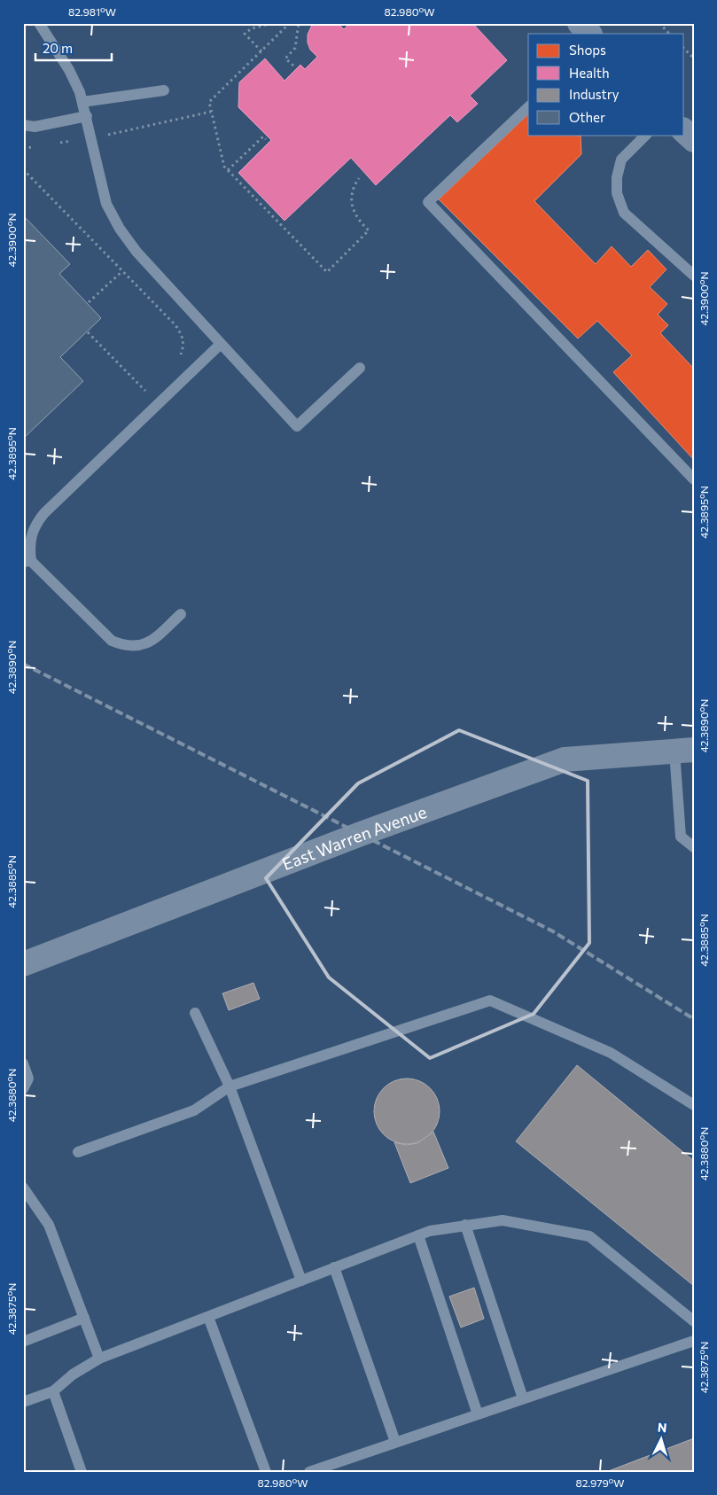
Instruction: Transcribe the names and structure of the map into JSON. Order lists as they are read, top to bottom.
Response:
{
  "streets": {
    "main road": ["East Warren Avenue"]
  },
  "legend": [
    "Shops",
    "Health",
    "Industry",
    "Other"
  ],
  "scale_bar": "20 m",
  "north": "top",
  "coordinates": [
    "82.981°W",
    "82.980°W",
    "42.3900°N",
    "42.3895°N",
    "42.3890°N",
    "42.3885°N",
    "42.3880°N",
    "42.3875°N",
    "82.979°W"
  ]
}
